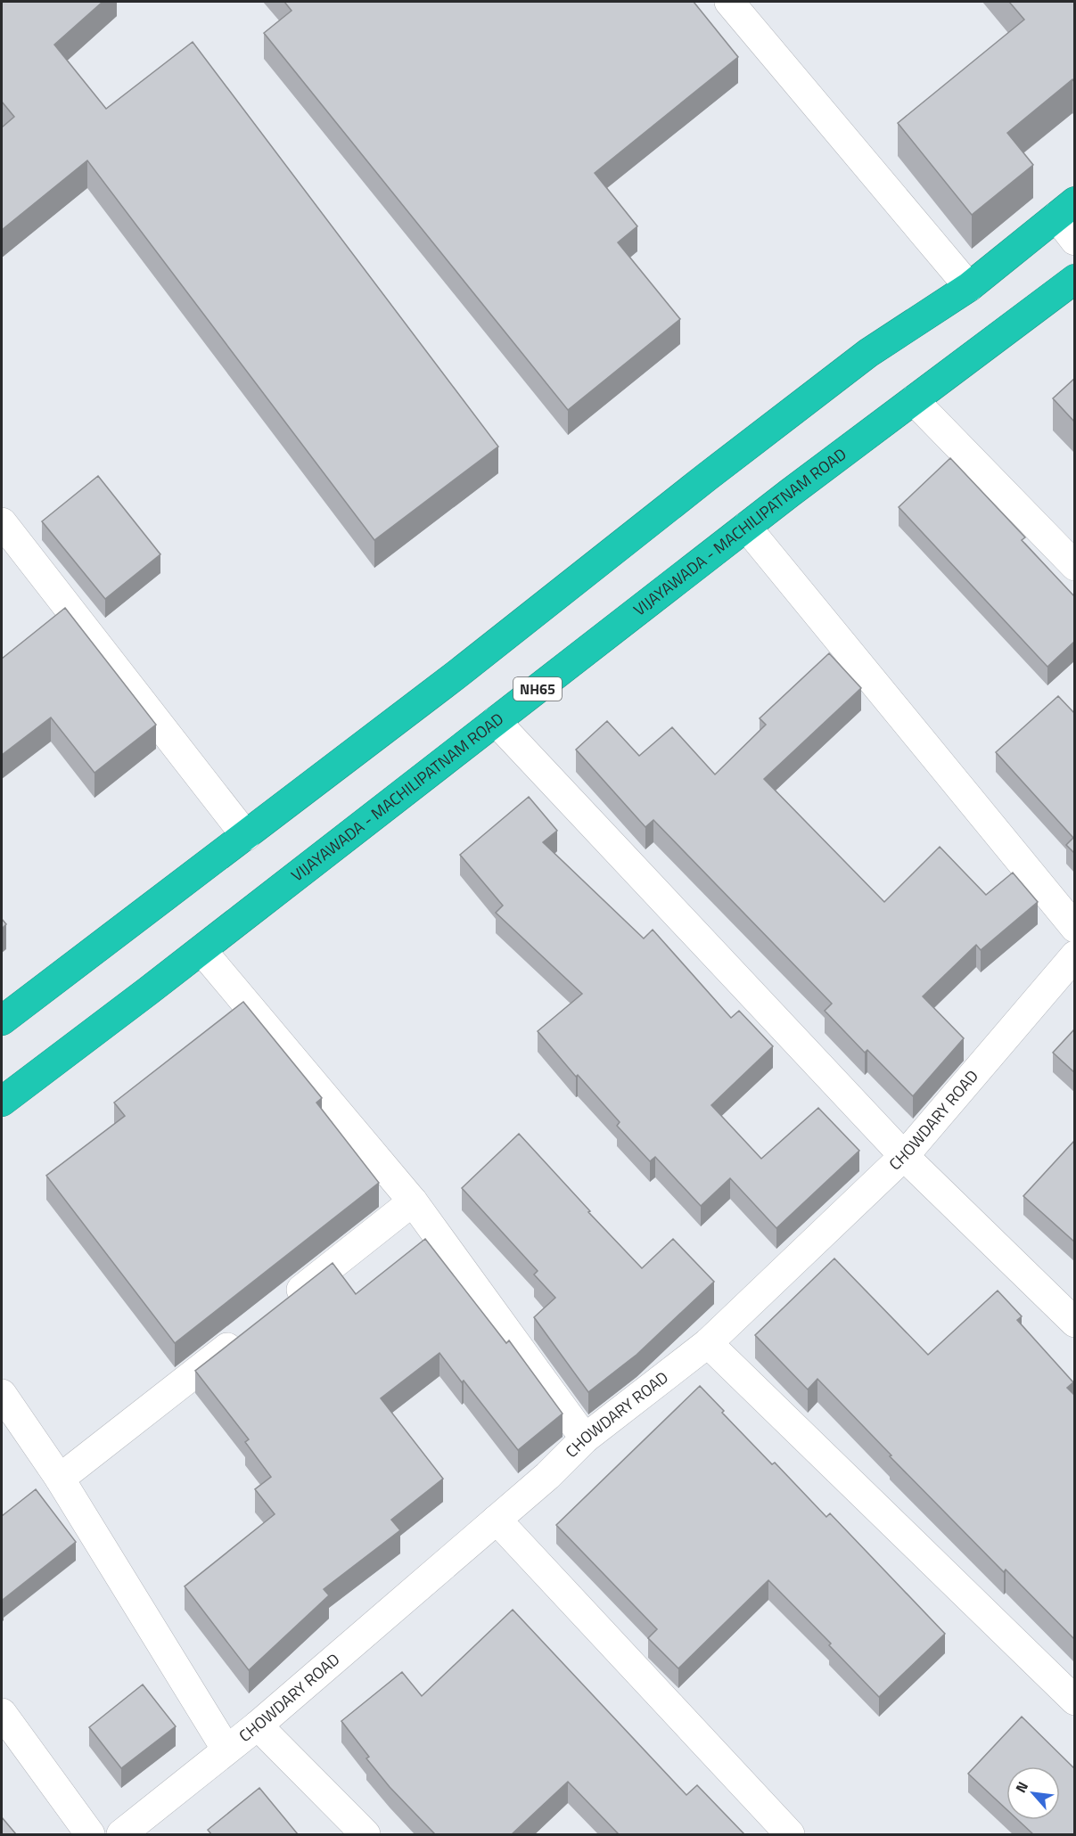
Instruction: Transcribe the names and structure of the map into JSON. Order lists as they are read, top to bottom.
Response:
{
  "streets": {
    "highway": ["VIJAYAWADA - MACHILIPATNAM ROAD", "NH65"],
    "street": ["CHOWDARY ROAD"]
  },
  "north": "top left"
}
